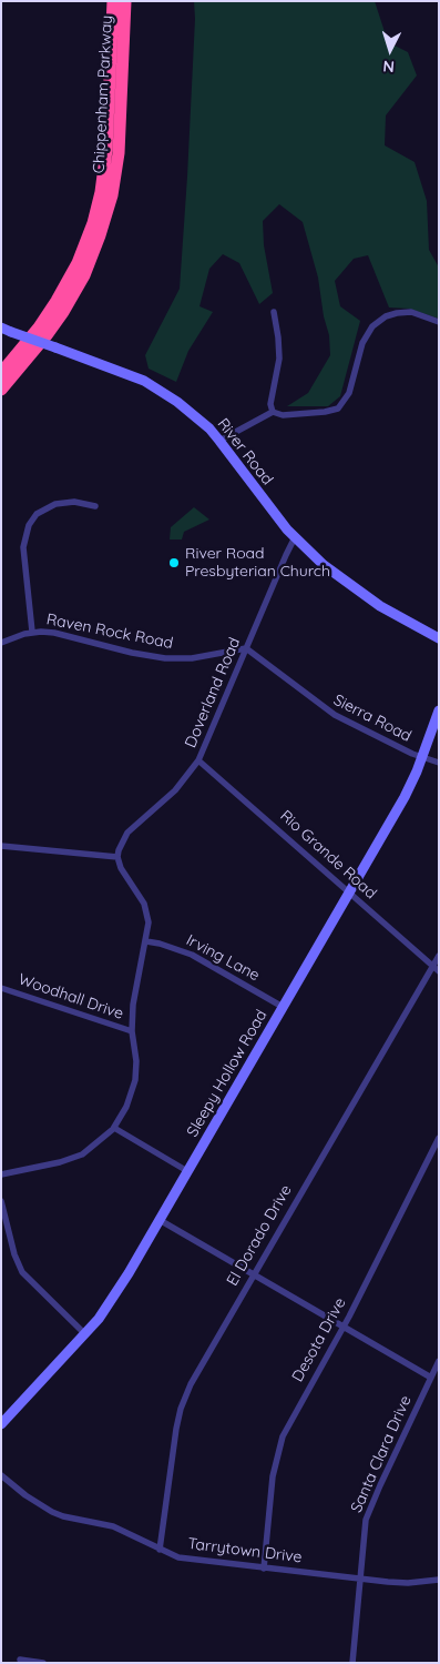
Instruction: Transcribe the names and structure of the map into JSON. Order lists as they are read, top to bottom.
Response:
{
  "streets": {
    "highway": ["Chippenham Parkway"],
    "street": [
      "River Road",
      "Raven Rock Road",
      "Doverland Road",
      "Sierra Road",
      "Rio Grande Road",
      "Irving Lane",
      "Woodhall Drive",
      "Sleepy Hollow Road",
      "El Dorado Drive",
      "Desota Drive",
      "Santa Clara Drive",
      "Tarrytown Drive"
    ]
  },
  "crossings": [
    ["River Road", "Doverland Road"],
    ["Raven Rock Road", "Doverland Road"],
    ["Raven Rock Road", "Sierra Road"],
    ["Doverland Road", "Sierra Road"],
    ["Doverland Road", "Rio Grande Road"],
    ["Sierra Road", "Sleepy Hollow Road"],
    ["Rio Grande Road", "Sleepy Hollow Road"],
    ["Rio Grande Road", "El Dorado Drive"],
    ["Irving Lane", "Sleepy Hollow Road"],
    ["El Dorado Drive", "Tarrytown Drive"],
    ["Desota Drive", "Tarrytown Drive"],
    ["Santa Clara Drive", "Tarrytown Drive"]
  ],
  "places": ["River Road Presbyterian Church"],
  "north": "bottom"
}
